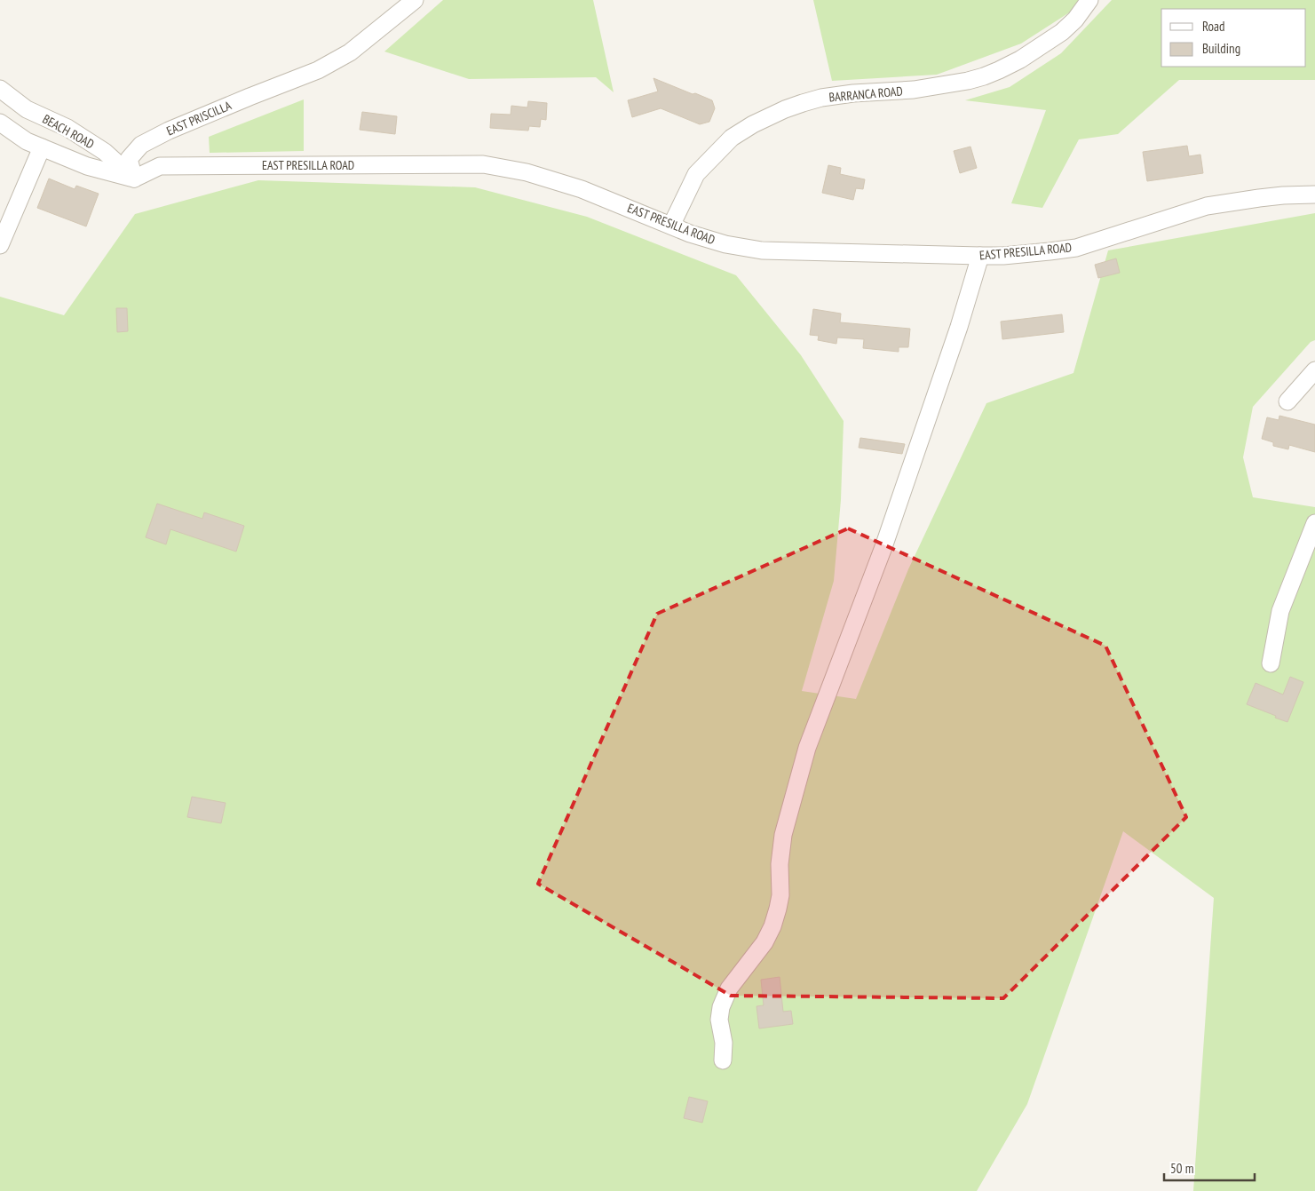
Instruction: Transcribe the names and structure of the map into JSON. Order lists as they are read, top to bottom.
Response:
{
  "streets": {
    "street": [
      "BARRANCA ROAD",
      "EAST PRISCILLA",
      "BEACH ROAD",
      "EAST PRESILLA ROAD"
    ]
  },
  "crossings": [
    ["BARRANCA ROAD", "EAST PRESILLA ROAD"],
    ["EAST PRISCILLA", "BEACH ROAD"],
    ["EAST PRISCILLA", "EAST PRESILLA ROAD"],
    ["BEACH ROAD", "EAST PRESILLA ROAD"]
  ],
  "legend": ["Road", "Building"],
  "scale_bar": "50 m"
}
